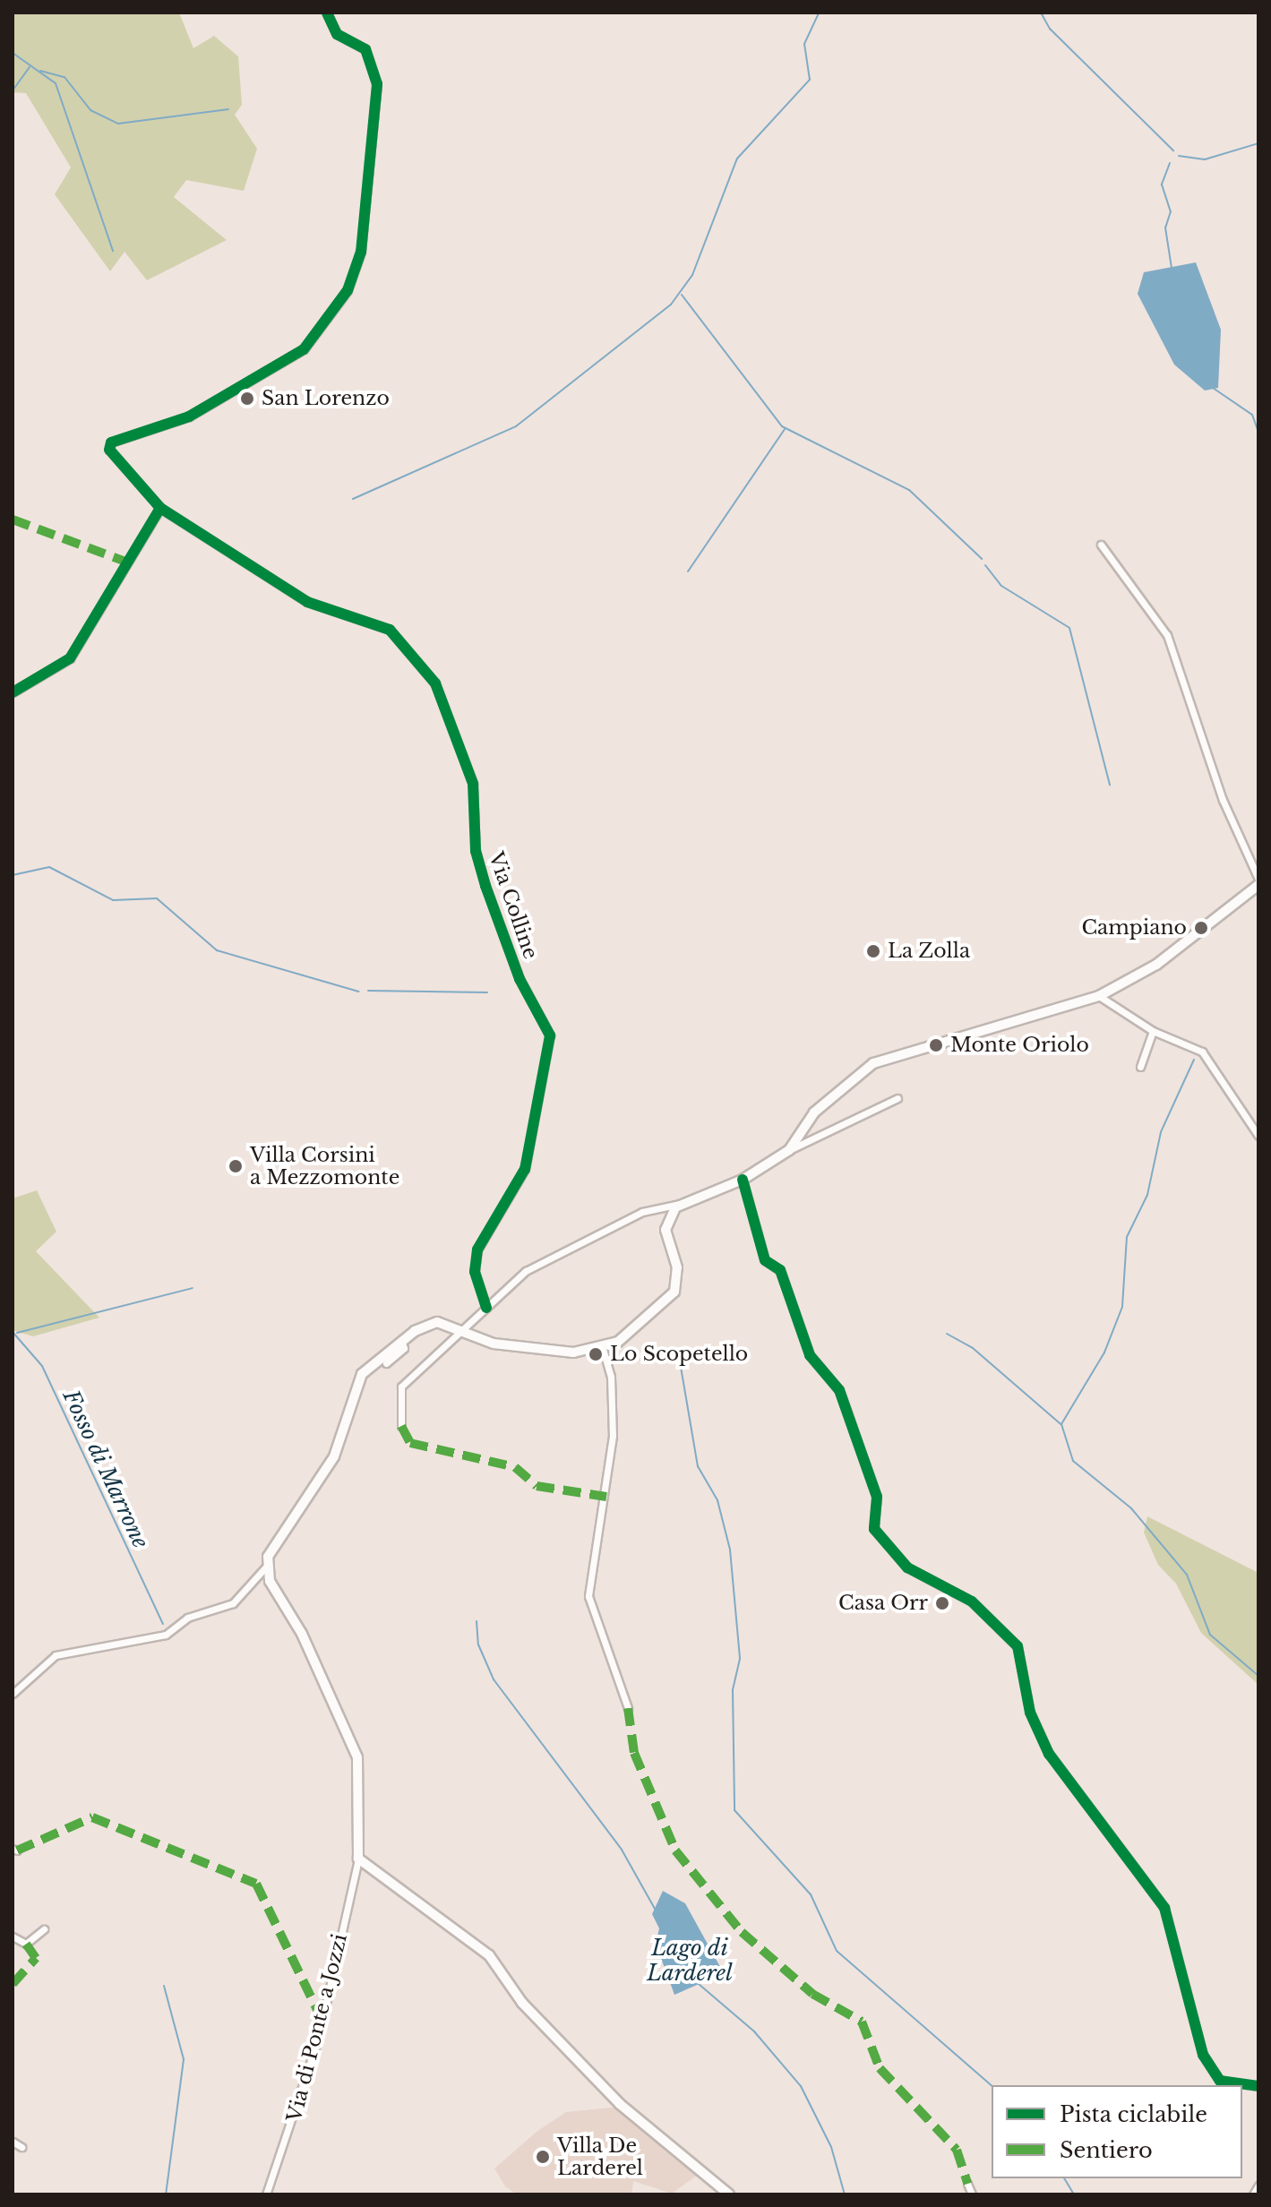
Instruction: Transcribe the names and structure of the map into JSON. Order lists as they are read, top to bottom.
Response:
{
  "streets": {
    "street": ["Via Colline", "Via di Ponte a Jozzi"]
  },
  "water": ["Fosso di Marrone", "Lago di Larderel"],
  "places": [
    "San Lorenzo",
    "Campiano",
    "La Zolla",
    "Monte Oriolo",
    "Villa Corsini a Mezzomonte",
    "Lo Scopetello",
    "Casa Orr",
    "Villa De Larderel"
  ],
  "legend": ["Pista ciclabile", "Sentiero"]
}
